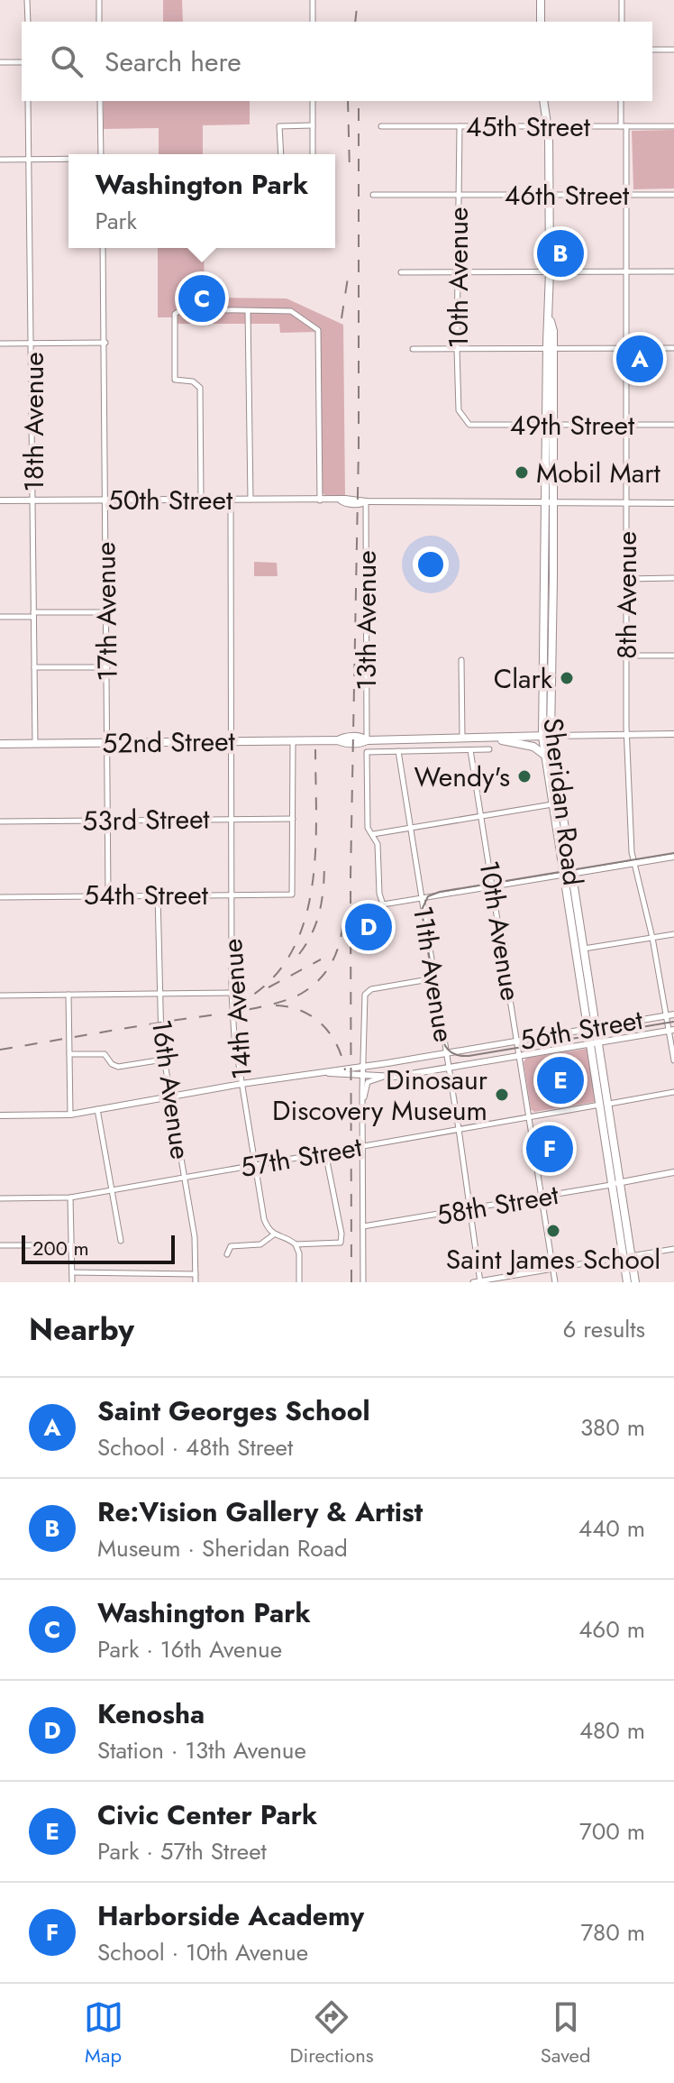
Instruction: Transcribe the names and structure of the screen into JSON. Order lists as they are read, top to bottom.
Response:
{
  "streets": {
    "main road": ["52nd Street", "Sheridan Road"],
    "street": [
      "45th Street",
      "46th Street",
      "10th Avenue",
      "18th Avenue",
      "49th Street",
      "50th Street",
      "8th Avenue",
      "17th Avenue",
      "13th Avenue",
      "53rd Street",
      "54th Street",
      "11th Avenue",
      "14th Avenue",
      "56th Street",
      "16th Avenue",
      "57th Street",
      "58th Street"
    ]
  },
  "crossings": [
    ["45th Street", "10th Avenue"],
    ["45th Street", "8th Avenue"],
    ["45th Street", "Sheridan Road"],
    ["46th Street", "10th Avenue"],
    ["46th Street", "8th Avenue"],
    ["46th Street", "Sheridan Road"],
    ["10th Avenue", "49th Street"],
    ["10th Avenue", "56th Street"],
    ["10th Avenue", "57th Street"],
    ["10th Avenue", "58th Street"],
    ["18th Avenue", "50th Street"],
    ["18th Avenue", "52nd Street"],
    ["49th Street", "8th Avenue"],
    ["49th Street", "Sheridan Road"],
    ["50th Street", "8th Avenue"],
    ["50th Street", "17th Avenue"],
    ["50th Street", "13th Avenue"],
    ["50th Street", "Sheridan Road"],
    ["50th Street", "14th Avenue"],
    ["8th Avenue", "52nd Street"],
    ["8th Avenue", "56th Street"],
    ["17th Avenue", "52nd Street"],
    ["17th Avenue", "53rd Street"],
    ["17th Avenue", "54th Street"],
    ["13th Avenue", "52nd Street"],
    ["52nd Street", "Sheridan Road"],
    ["52nd Street", "14th Avenue"],
    ["Sheridan Road", "56th Street"],
    ["Sheridan Road", "57th Street"],
    ["Sheridan Road", "58th Street"],
    ["53rd Street", "54th Street"],
    ["53rd Street", "14th Avenue"],
    ["54th Street", "14th Avenue"],
    ["54th Street", "16th Avenue"],
    ["11th Avenue", "56th Street"],
    ["11th Avenue", "57th Street"],
    ["11th Avenue", "58th Street"],
    ["14th Avenue", "56th Street"],
    ["14th Avenue", "57th Street"],
    ["56th Street", "16th Avenue"],
    ["16th Avenue", "57th Street"]
  ],
  "places": [
    "Mobil Mart",
    "Clark",
    "Wendy's",
    "Dinosaur Discovery Museum",
    "Saint James School"
  ],
  "scale_bar": "200 m",
  "page": {
    "search": "Search here",
    "popup": ["Washington Park", "Park"],
    "pins": [
      "B",
      "C",
      "A",
      "D",
      "E",
      "F"
    ],
    "scale": "200 m",
    "heading": ["Nearby", "6 results"],
    "list": [
      {
        "mark": "A",
        "name": "Saint Georges School",
        "note": "School · 48th Street",
        "value": "380 m"
      },
      {
        "mark": "B",
        "name": "Re:Vision Gallery & Artist",
        "note": "Museum · Sheridan Road",
        "value": "440 m"
      },
      {
        "mark": "C",
        "name": "Washington Park",
        "note": "Park · 16th Avenue",
        "value": "460 m"
      },
      {
        "mark": "D",
        "name": "Kenosha",
        "note": "Station · 13th Avenue",
        "value": "480 m"
      },
      {
        "mark": "E",
        "name": "Civic Center Park",
        "note": "Park · 57th Street",
        "value": "700 m"
      },
      {
        "mark": "F",
        "name": "Harborside Academy",
        "note": "School · 10th Avenue",
        "value": "780 m"
      }
    ],
    "nav": ["Map", "Directions", "Saved"]
  }
}
